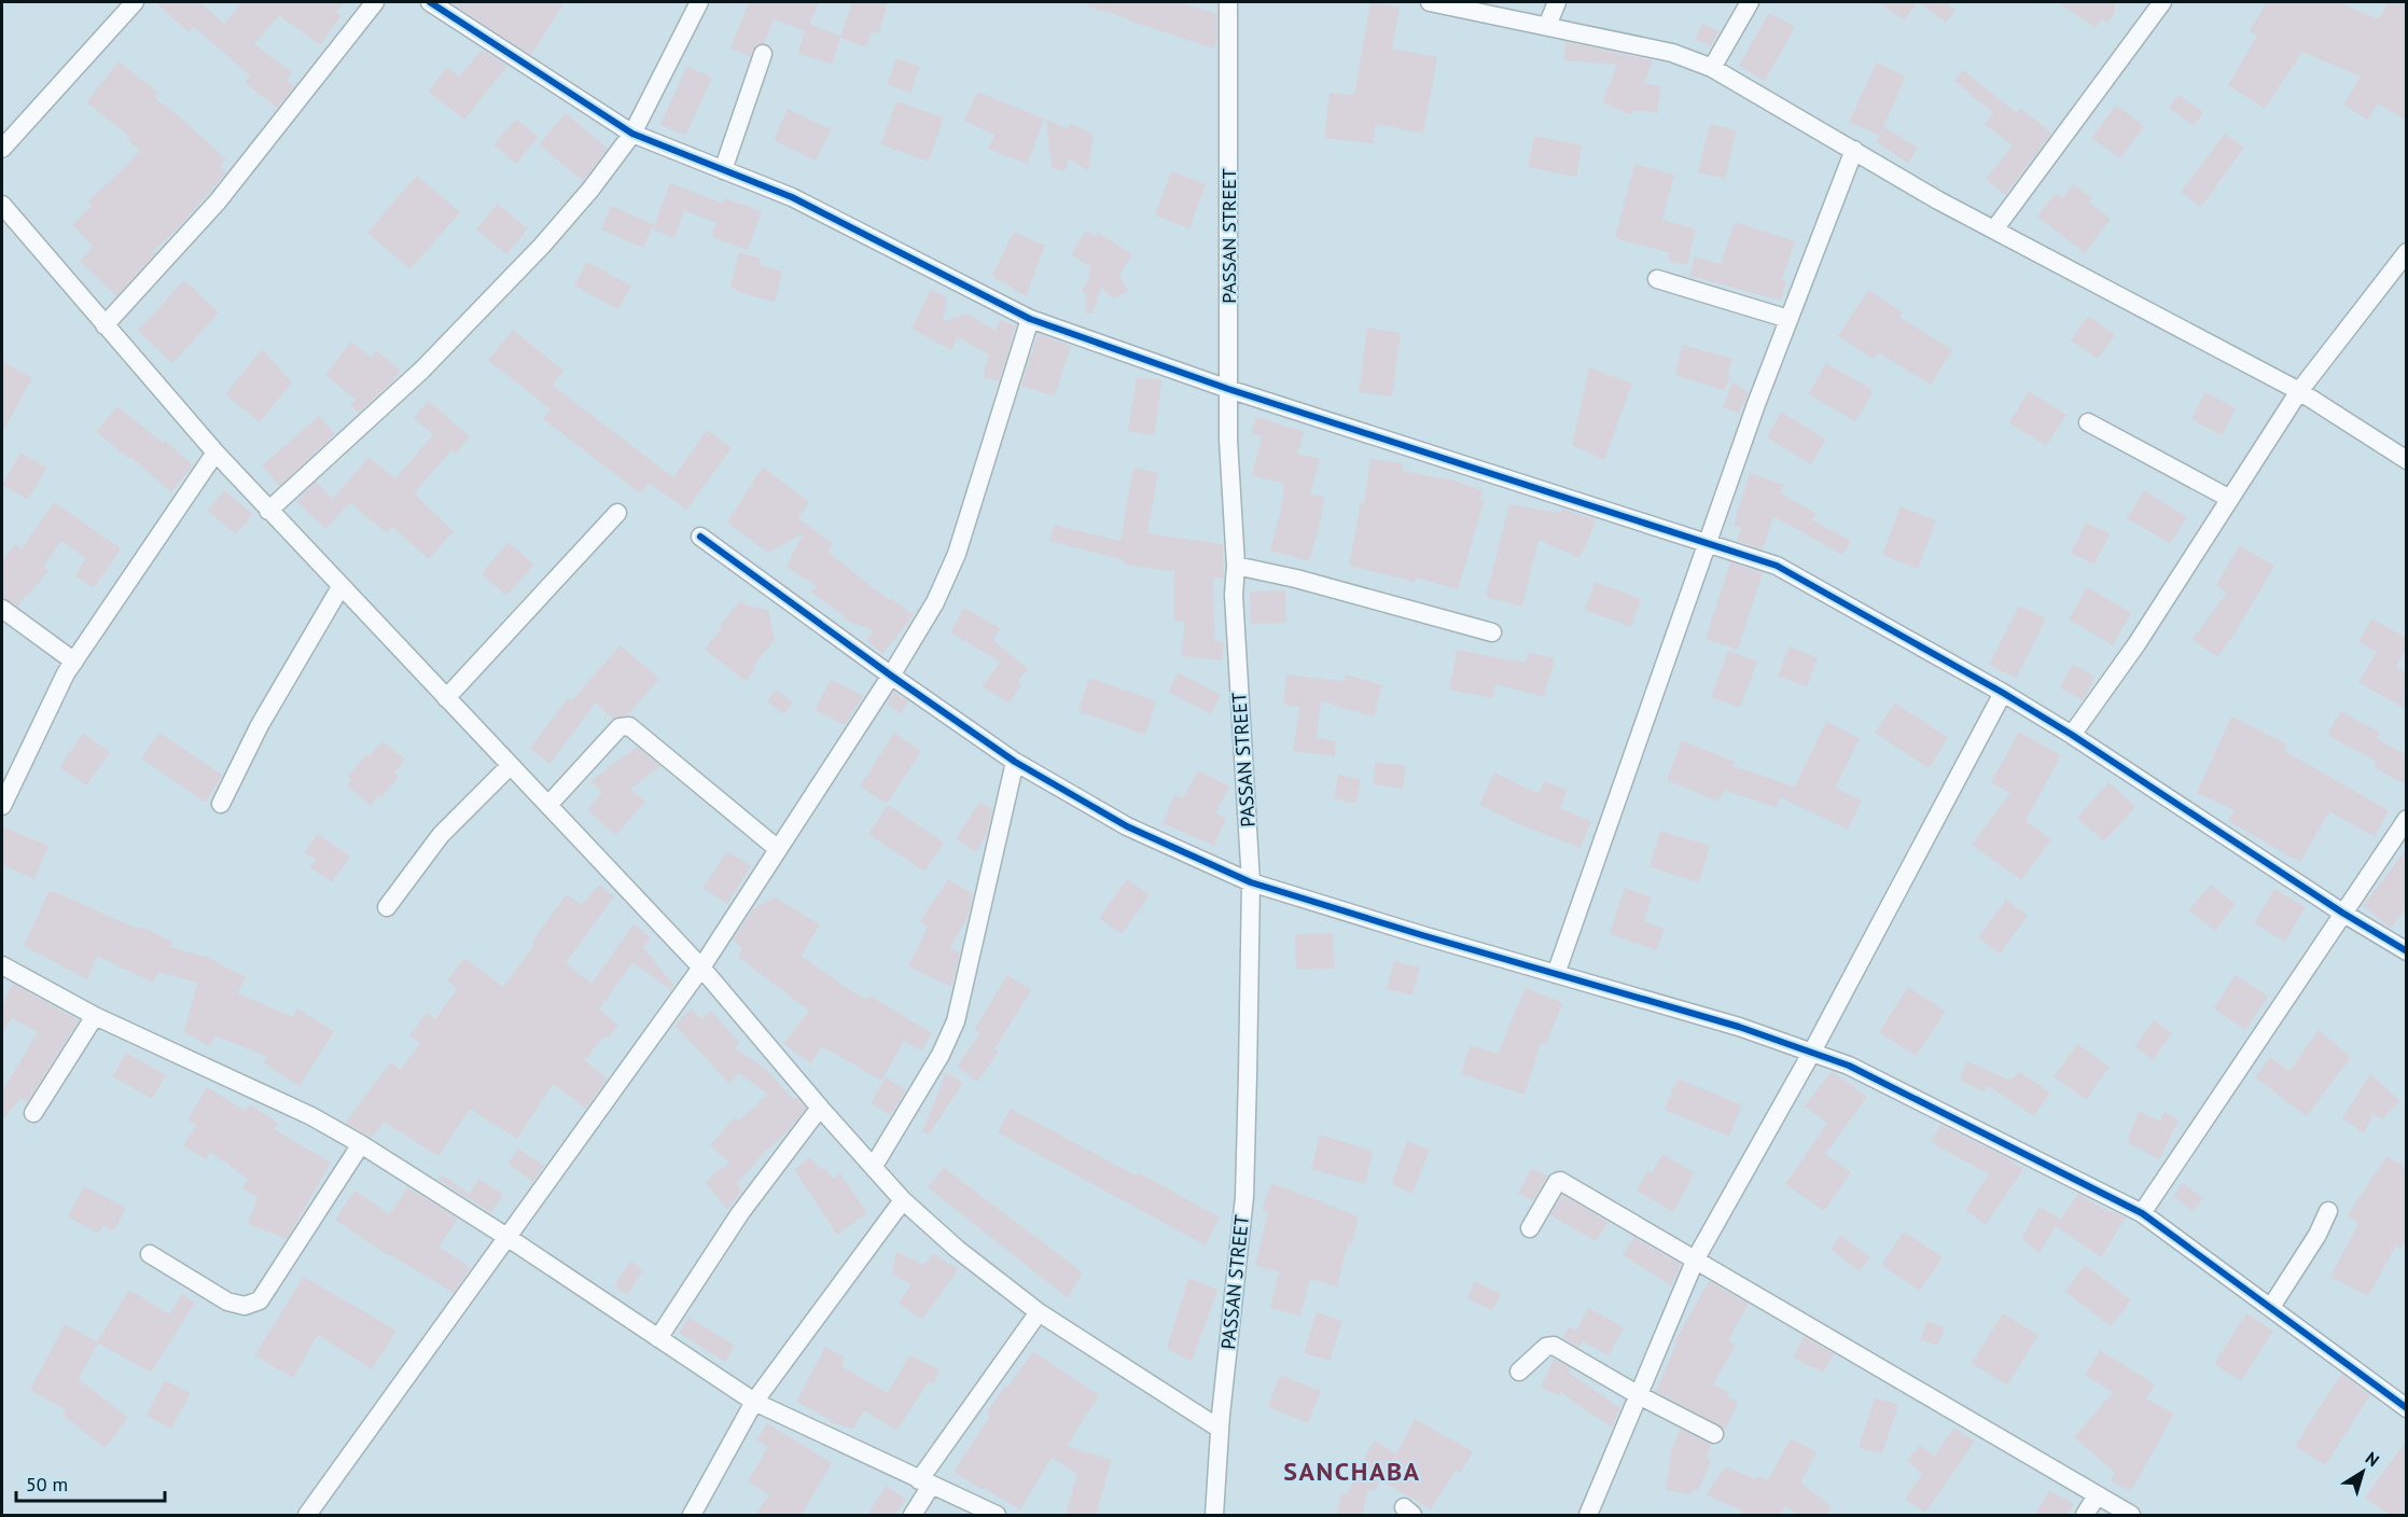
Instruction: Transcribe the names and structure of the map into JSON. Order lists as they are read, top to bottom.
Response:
{
  "streets": {
    "street": ["PASSAN STREET"]
  },
  "districts": ["SANCHABA"],
  "scale_bar": "50 m",
  "north": "top right"
}
